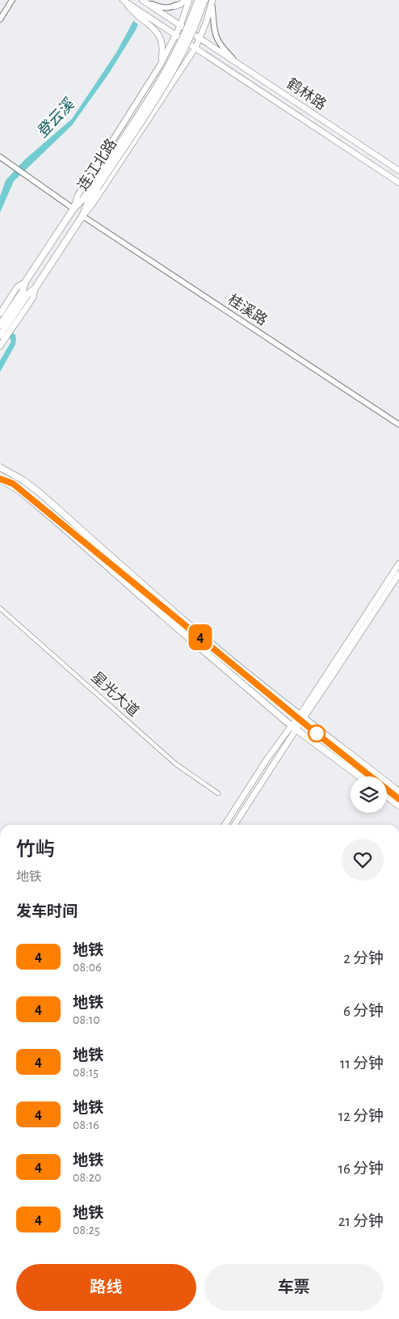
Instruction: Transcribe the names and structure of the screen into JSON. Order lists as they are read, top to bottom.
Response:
{
  "streets": {
    "main road": ["鹤林路", "连江北路"],
    "street": ["桂溪路", "星光大道"]
  },
  "crossings": [
    ["连江北路", "桂溪路"]
  ],
  "water": ["登云溪"],
  "lines": ["metro line 4"],
  "page": {
    "on_map": "4",
    "heading": [
      ["竹屿", "地铁"],
      "发车时间"
    ],
    "list": [
      {
        "mark": "4",
        "name": "地铁",
        "note": "08:06",
        "value": "2 分钟"
      },
      {
        "mark": "4",
        "name": "地铁",
        "note": "08:10",
        "value": "6 分钟"
      },
      {
        "mark": "4",
        "name": "地铁",
        "note": "08:15",
        "value": "11 分钟"
      },
      {
        "mark": "4",
        "name": "地铁",
        "note": "08:16",
        "value": "12 分钟"
      },
      {
        "mark": "4",
        "name": "地铁",
        "note": "08:20",
        "value": "16 分钟"
      },
      {
        "mark": "4",
        "name": "地铁",
        "note": "08:25",
        "value": "21 分钟"
      }
    ],
    "buttons": ["路线", "车票"]
  }
}
